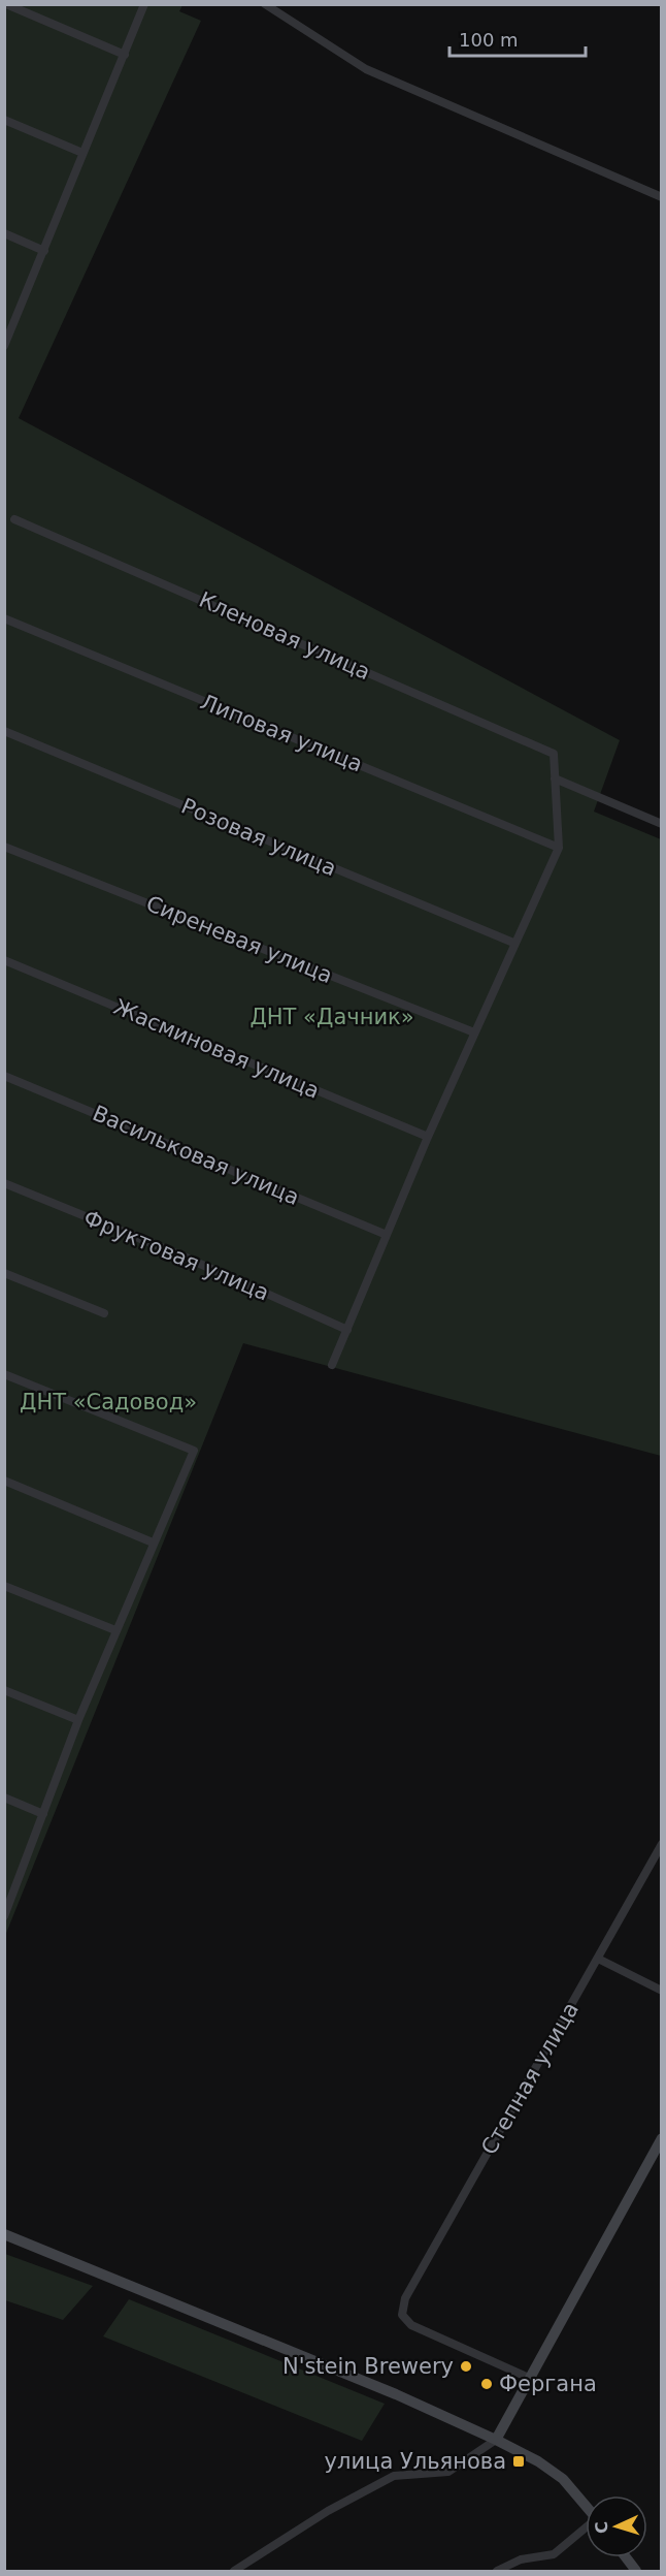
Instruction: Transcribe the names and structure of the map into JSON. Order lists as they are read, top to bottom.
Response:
{
  "streets": {
    "street": [
      "Кленовая улица",
      "Липовая улица",
      "Розовая улица",
      "Сиреневая улица",
      "Жасминовая улица",
      "Васильковая улица",
      "Фруктовая улица",
      "Степная улица"
    ]
  },
  "parks": ["ДНТ «Дачник»", "ДНТ «Садовод»"],
  "places": {
    "other": ["N'stein Brewery", "Фергана"],
    "transit": ["улица Ульянова"]
  },
  "scale_bar": "100 m",
  "north": "left"
}
